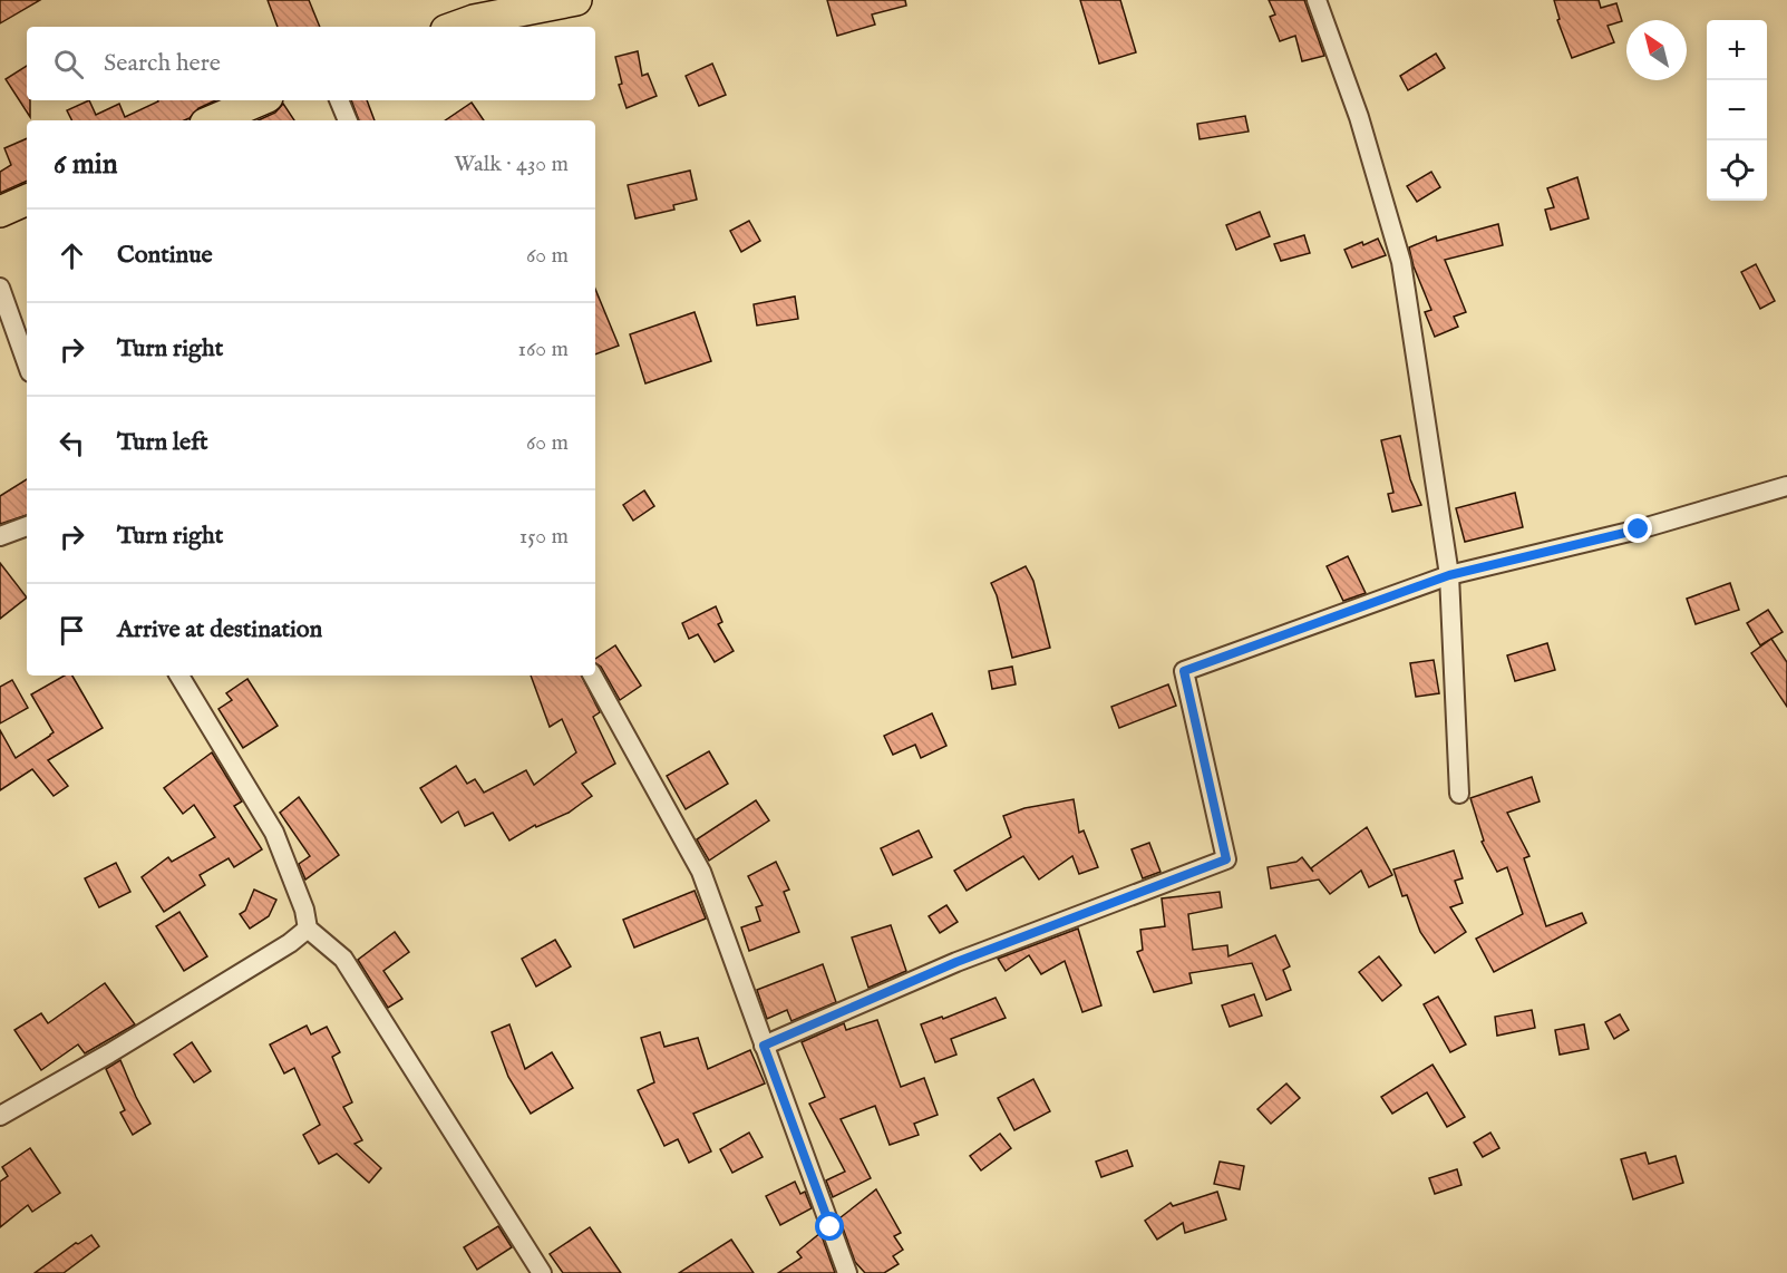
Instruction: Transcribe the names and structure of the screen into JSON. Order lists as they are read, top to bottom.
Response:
{
  "north": "top left",
  "page": {
    "map_buttons": ["+", "−"],
    "search": "Search here",
    "heading": ["6 min", "Walk · 430 m"],
    "list": [
      ["Continue", "60 m"],
      ["Turn right", "160 m"],
      ["Turn left", "60 m"],
      ["Turn right", "150 m"],
      "Arrive at destination"
    ]
  }
}
